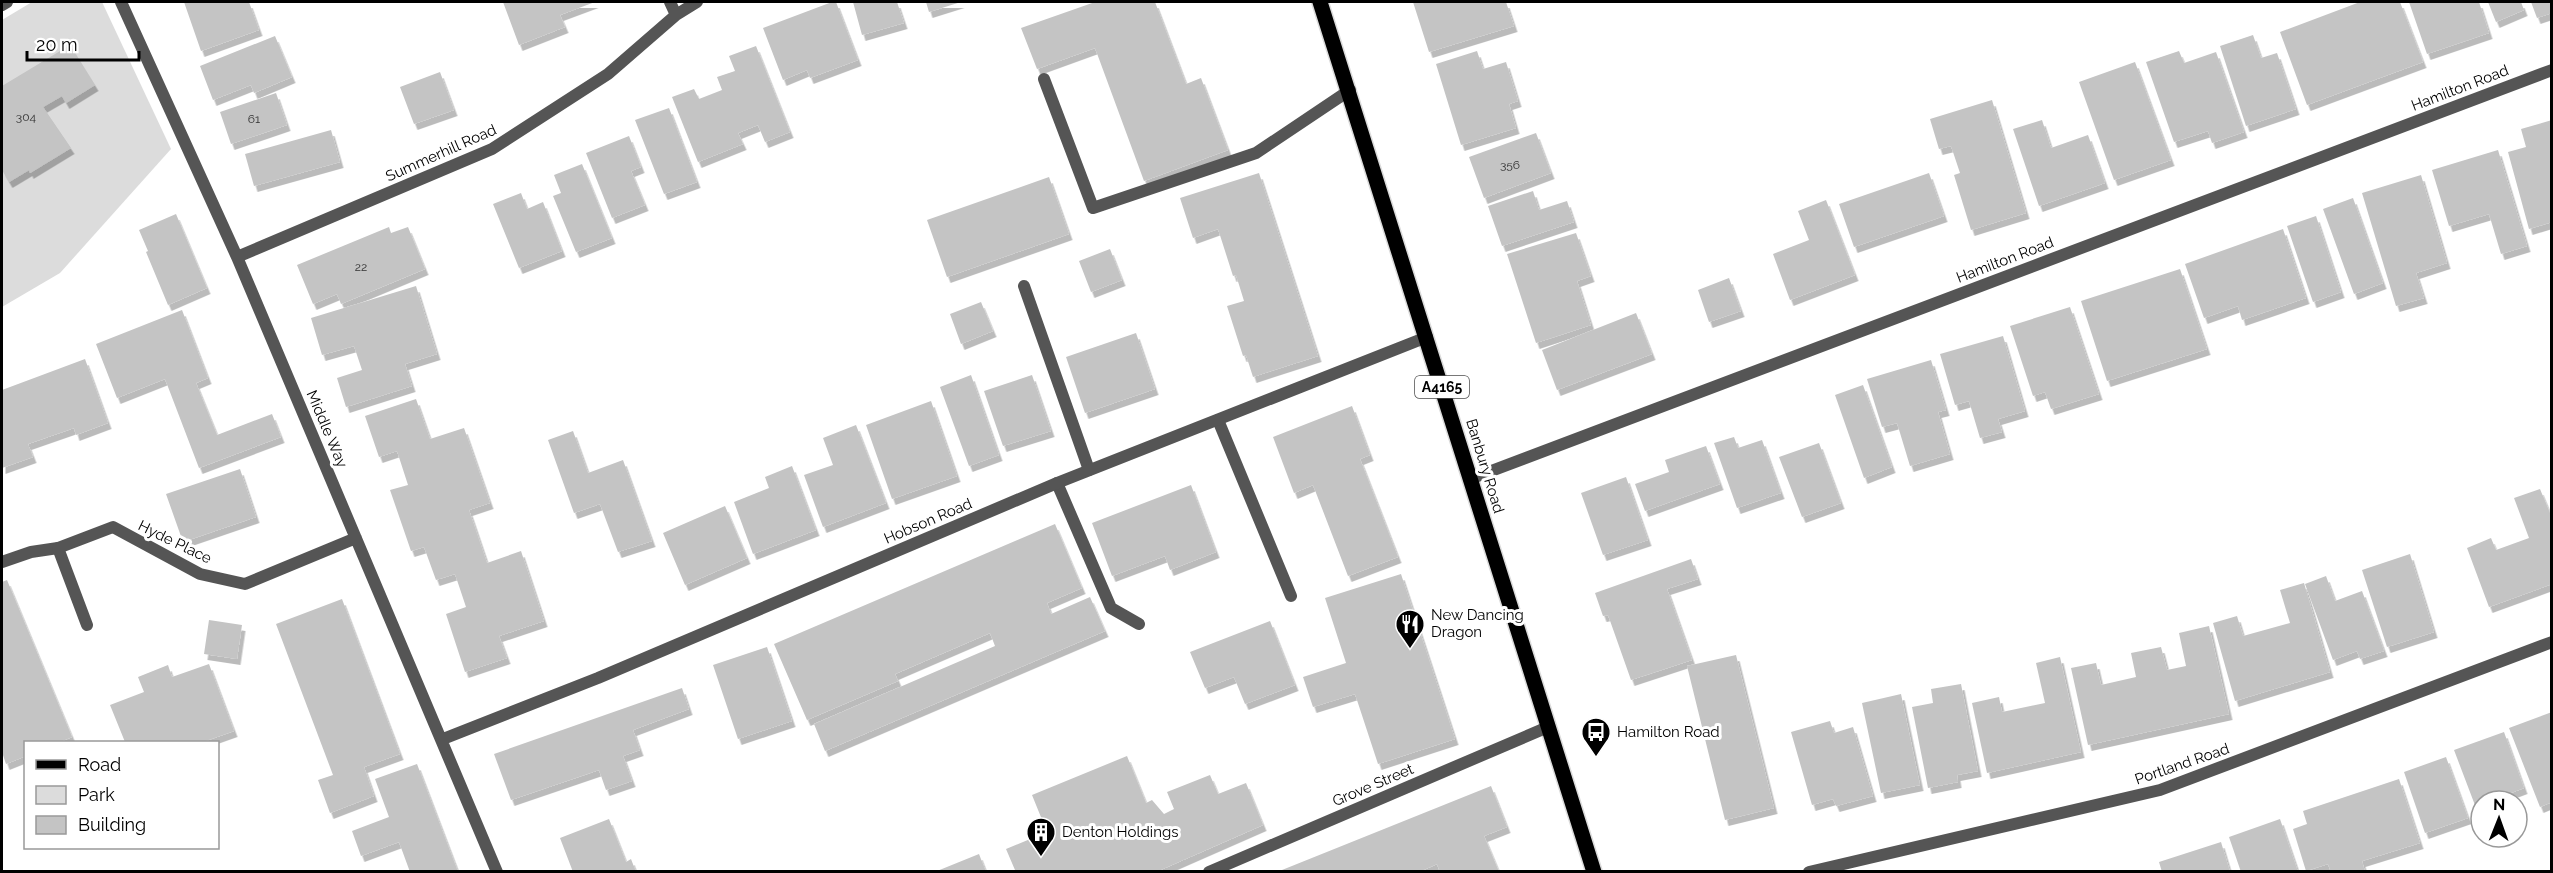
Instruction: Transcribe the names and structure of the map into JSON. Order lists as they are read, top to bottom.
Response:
{
  "streets": {
    "main road": ["A4165", "Banbury Road"],
    "street": [
      "Hamilton Road",
      "Summerhill Road",
      "Middle Way",
      "Hobson Road",
      "Hyde Place",
      "Portland Road",
      "Grove Street"
    ]
  },
  "crossings": [
    ["Hamilton Road", "Banbury Road"],
    ["Summerhill Road", "Middle Way"],
    ["Middle Way", "Hobson Road"],
    ["Middle Way", "Hyde Place"],
    ["Banbury Road", "Hobson Road"],
    ["Banbury Road", "Grove Street"]
  ],
  "places": {
    "restaurant": ["New Dancing Dragon"],
    "bus stop": ["Hamilton Road"],
    "building": ["Denton Holdings"]
  },
  "house_numbers": [
    "304",
    "61",
    "356",
    "22"
  ],
  "legend": ["Road", "Park", "Building"],
  "scale_bar": "20 m",
  "north": "top"
}
